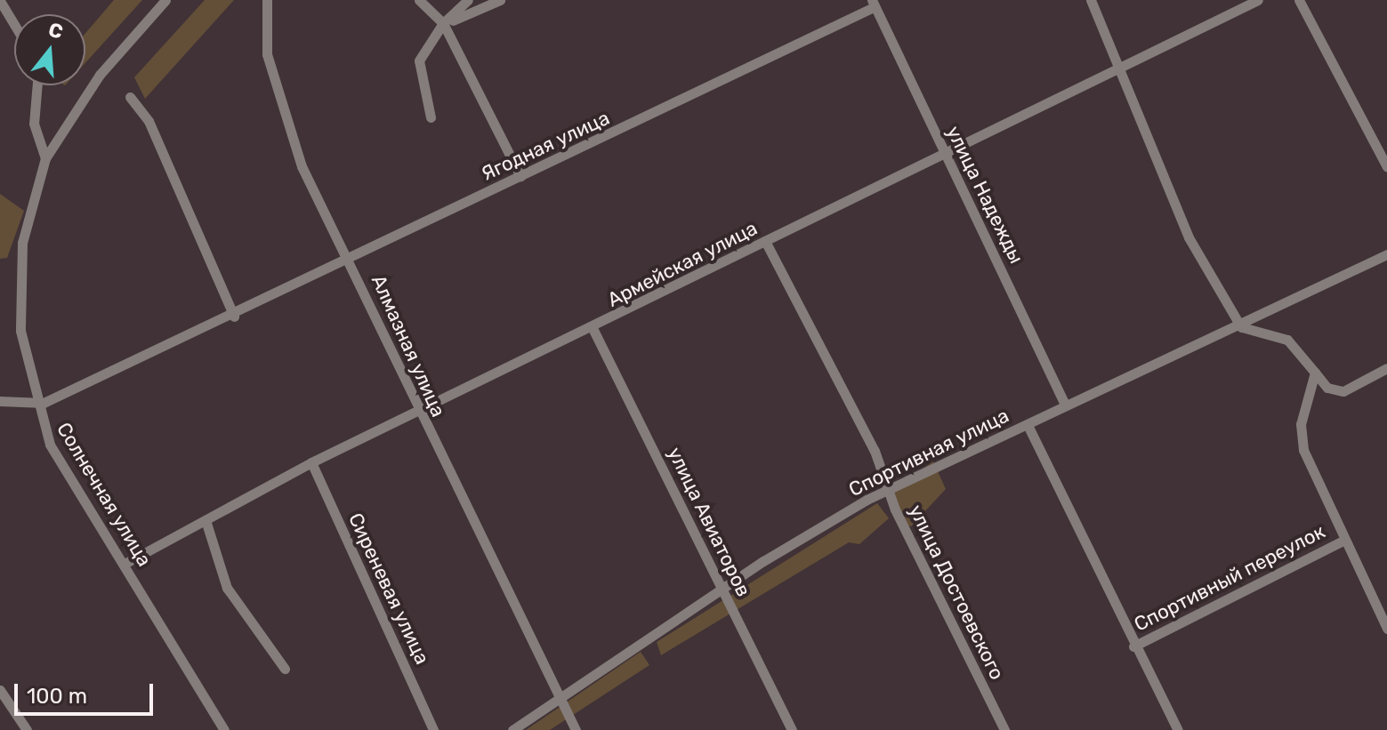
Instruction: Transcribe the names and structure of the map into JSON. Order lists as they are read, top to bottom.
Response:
{
  "streets": {
    "street": [
      "Ягодная улица",
      "улица Надежды",
      "Армейская улица",
      "Алмазная улица",
      "Спортивная улица",
      "Солнечная улица",
      "улица Авиаторов",
      "Спортивный переулок",
      "Сиреневая улица",
      "улица Достоевского"
    ]
  },
  "crossings": [
    ["Ягодная улица", "улица Надежды"],
    ["Ягодная улица", "Алмазная улица"],
    ["Ягодная улица", "Солнечная улица"],
    ["улица Надежды", "Армейская улица"],
    ["улица Надежды", "Спортивная улица"],
    ["Армейская улица", "Алмазная улица"],
    ["Армейская улица", "Солнечная улица"],
    ["Армейская улица", "улица Авиаторов"],
    ["Армейская улица", "Сиреневая улица"],
    ["Армейская улица", "улица Достоевского"],
    ["Алмазная улица", "Спортивная улица"],
    ["Спортивная улица", "улица Авиаторов"],
    ["Спортивная улица", "улица Достоевского"]
  ],
  "scale_bar": "100 m",
  "north": "top"
}
